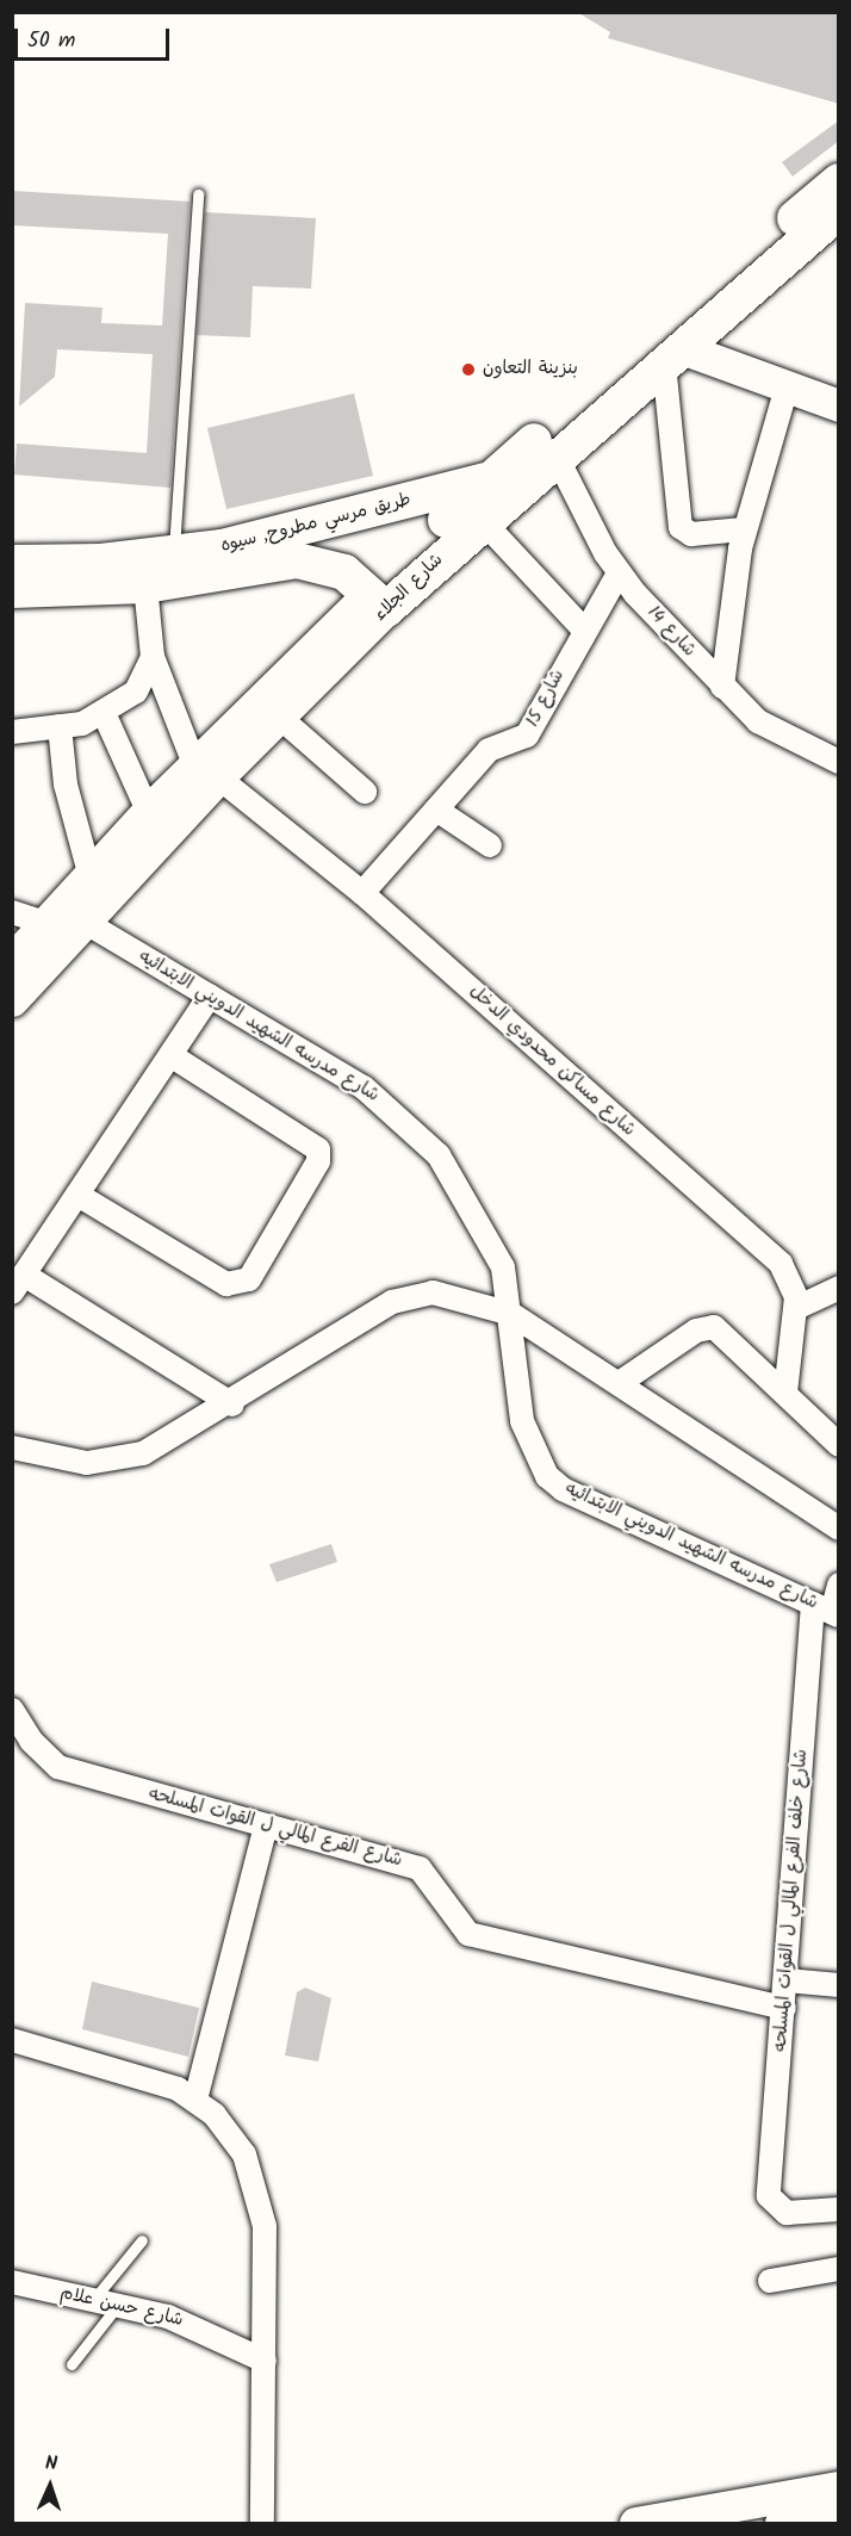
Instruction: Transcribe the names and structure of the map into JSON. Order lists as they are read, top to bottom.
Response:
{
  "streets": {
    "main road": ["طريق مرسي مطروح, سيوه", "شارع الجلاء"],
    "street": [
      "شارع 14",
      "شارع 15",
      "شارع مدرسه الشهيد الدويني الابتدائيه",
      "شارع مساكن محدودي الدخل",
      "شارع الفرع المالي ل القوات المسلحه",
      "شارع خلف الفرع المالي ل القوات المسلحه",
      "شارع حسن علام"
    ]
  },
  "crossings": [
    ["طريق مرسي مطروح, سيوه", "شارع الجلاء"],
    ["شارع الجلاء", "شارع 14"],
    ["شارع الجلاء", "شارع مدرسه الشهيد الدويني الابتدائيه"],
    ["شارع الجلاء", "شارع مساكن محدودي الدخل"],
    ["شارع 14", "شارع 15"],
    ["شارع 15", "شارع مساكن محدودي الدخل"],
    ["شارع مدرسه الشهيد الدويني الابتدائيه", "شارع خلف الفرع المالي ل القوات المسلحه"],
    ["شارع الفرع المالي ل القوات المسلحه", "شارع خلف الفرع المالي ل القوات المسلحه"]
  ],
  "places": ["بنزينة التعاون"],
  "scale_bar": "50 m",
  "north": "top"
}
